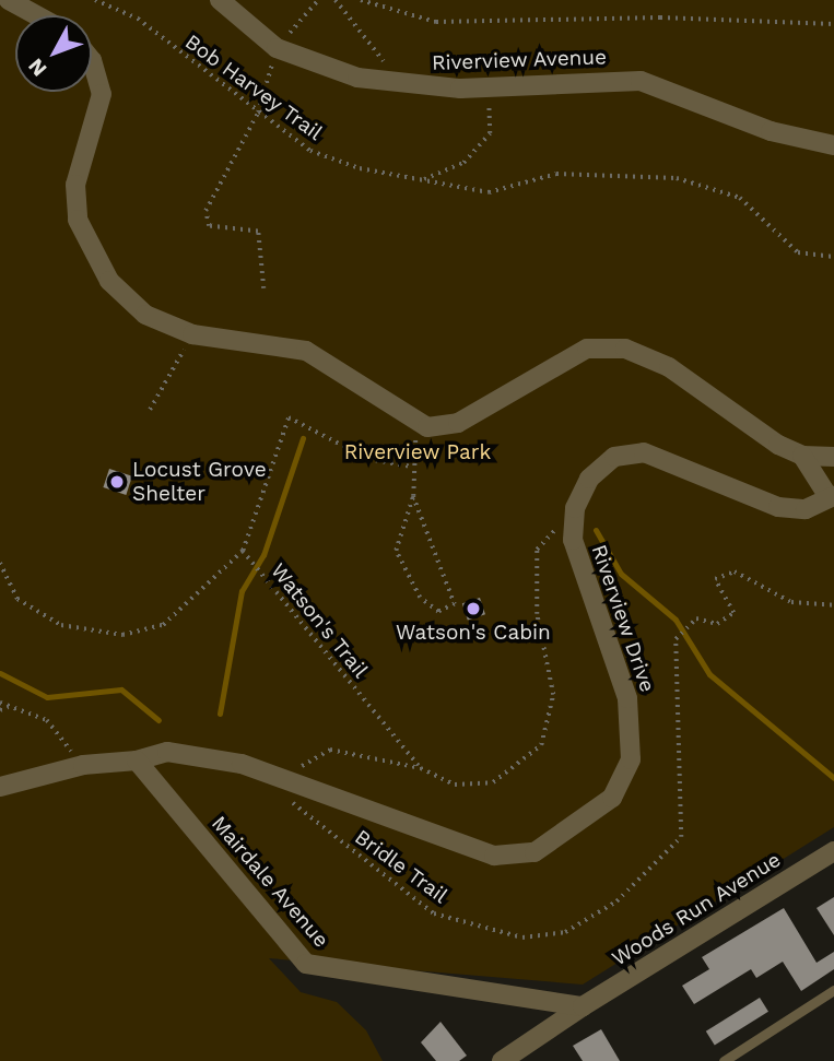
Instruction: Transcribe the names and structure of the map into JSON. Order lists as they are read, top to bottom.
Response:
{
  "streets": {
    "street": [
      "Riverview Avenue",
      "Riverview Drive",
      "Mairdale Avenue",
      "Woods Run Avenue"
    ],
    "path": ["Bob Harvey Trail", "Watson's Trail", "Bridle Trail"]
  },
  "crossings": [
    ["Riverview Drive", "Bridle Trail"],
    ["Riverview Drive", "Mairdale Avenue"],
    ["Mairdale Avenue", "Woods Run Avenue"]
  ],
  "parks": ["Riverview Park"],
  "places": ["Locust Grove Shelter", "Watson's Cabin"],
  "north": "bottom left"
}
